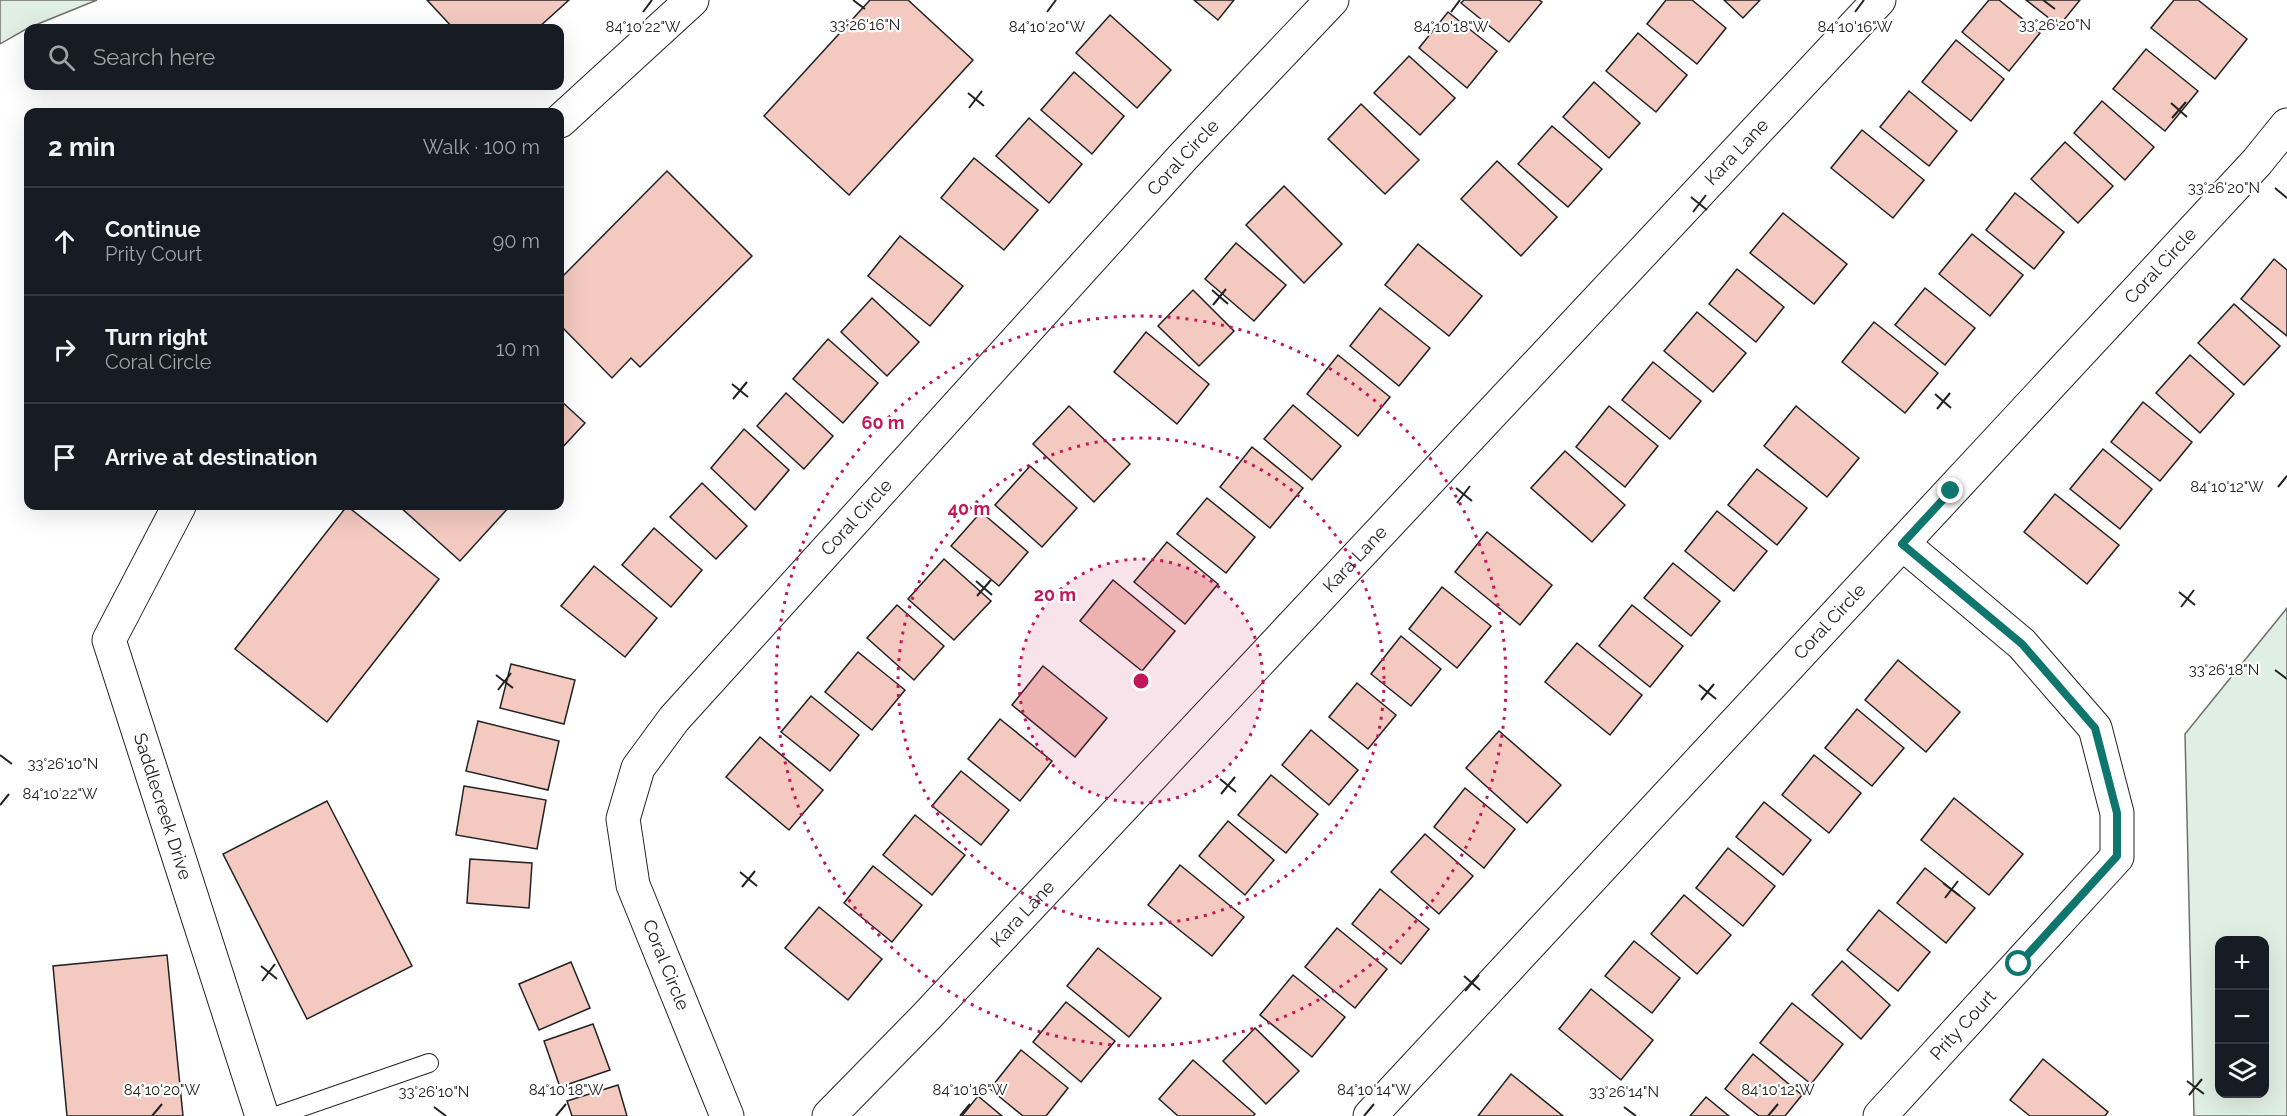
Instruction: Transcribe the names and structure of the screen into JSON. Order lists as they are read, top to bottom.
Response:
{
  "streets": {
    "street": [
      "Kara Lane",
      "Coral Circle",
      "Saddlecreek Drive",
      "Prity Court"
    ]
  },
  "crossings": [
    ["Coral Circle", "Prity Court"]
  ],
  "page": {
    "search": "Search here",
    "heading": ["2 min", "Walk · 100 m"],
    "list": [
      ["Continue", "Prity Court", "90 m"],
      ["Turn right", "Coral Circle", "10 m"],
      "Arrive at destination"
    ],
    "map_buttons": ["+", "−"]
  },
  "coordinates": [
    "33°26'16\"N",
    "33°26'20\"N",
    "84°10'22\"W",
    "84°10'20\"W",
    "84°10'16\"W",
    "84°10'18\"W",
    "84°10'12\"W",
    "33°26'18\"N",
    "33°26'10\"N",
    "84°10'14\"W",
    "33°26'14\"N"
  ],
  "rings": ["60 m", "40 m", "20 m"]
}
